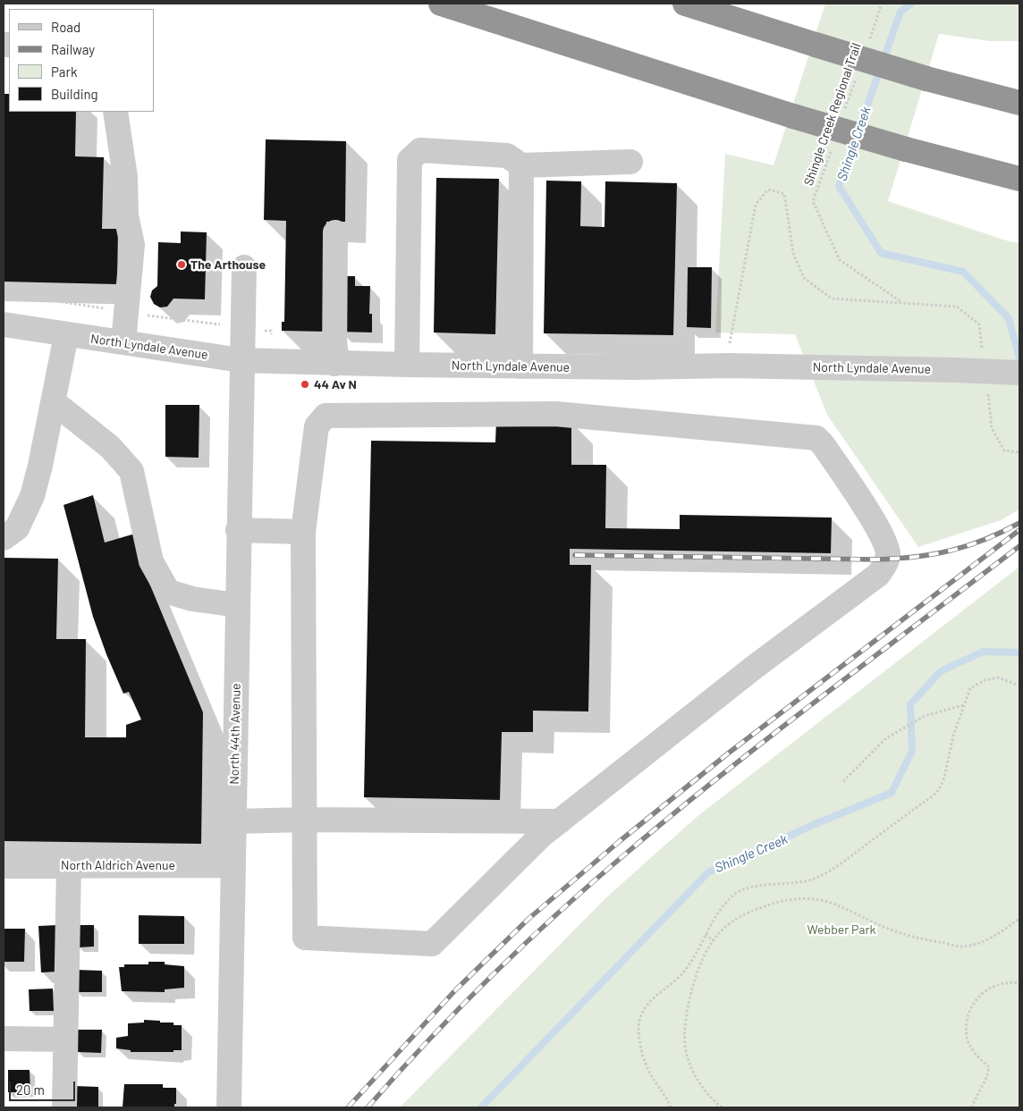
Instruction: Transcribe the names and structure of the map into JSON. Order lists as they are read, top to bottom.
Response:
{
  "streets": {
    "street": ["North Lyndale Avenue", "North 44th Avenue", "North Aldrich Avenue"],
    "path": ["Shingle Creek Regional Trail"]
  },
  "crossings": [
    ["Shingle Creek Regional Trail", "North Lyndale Avenue"],
    ["North Lyndale Avenue", "North 44th Avenue"],
    ["North 44th Avenue", "North Aldrich Avenue"]
  ],
  "water": ["Shingle Creek"],
  "parks": ["Webber Park"],
  "places": ["The Arthouse", "44 Av N"],
  "legend": [
    "Road",
    "Railway",
    "Park",
    "Building"
  ],
  "scale_bar": "20 m"
}
